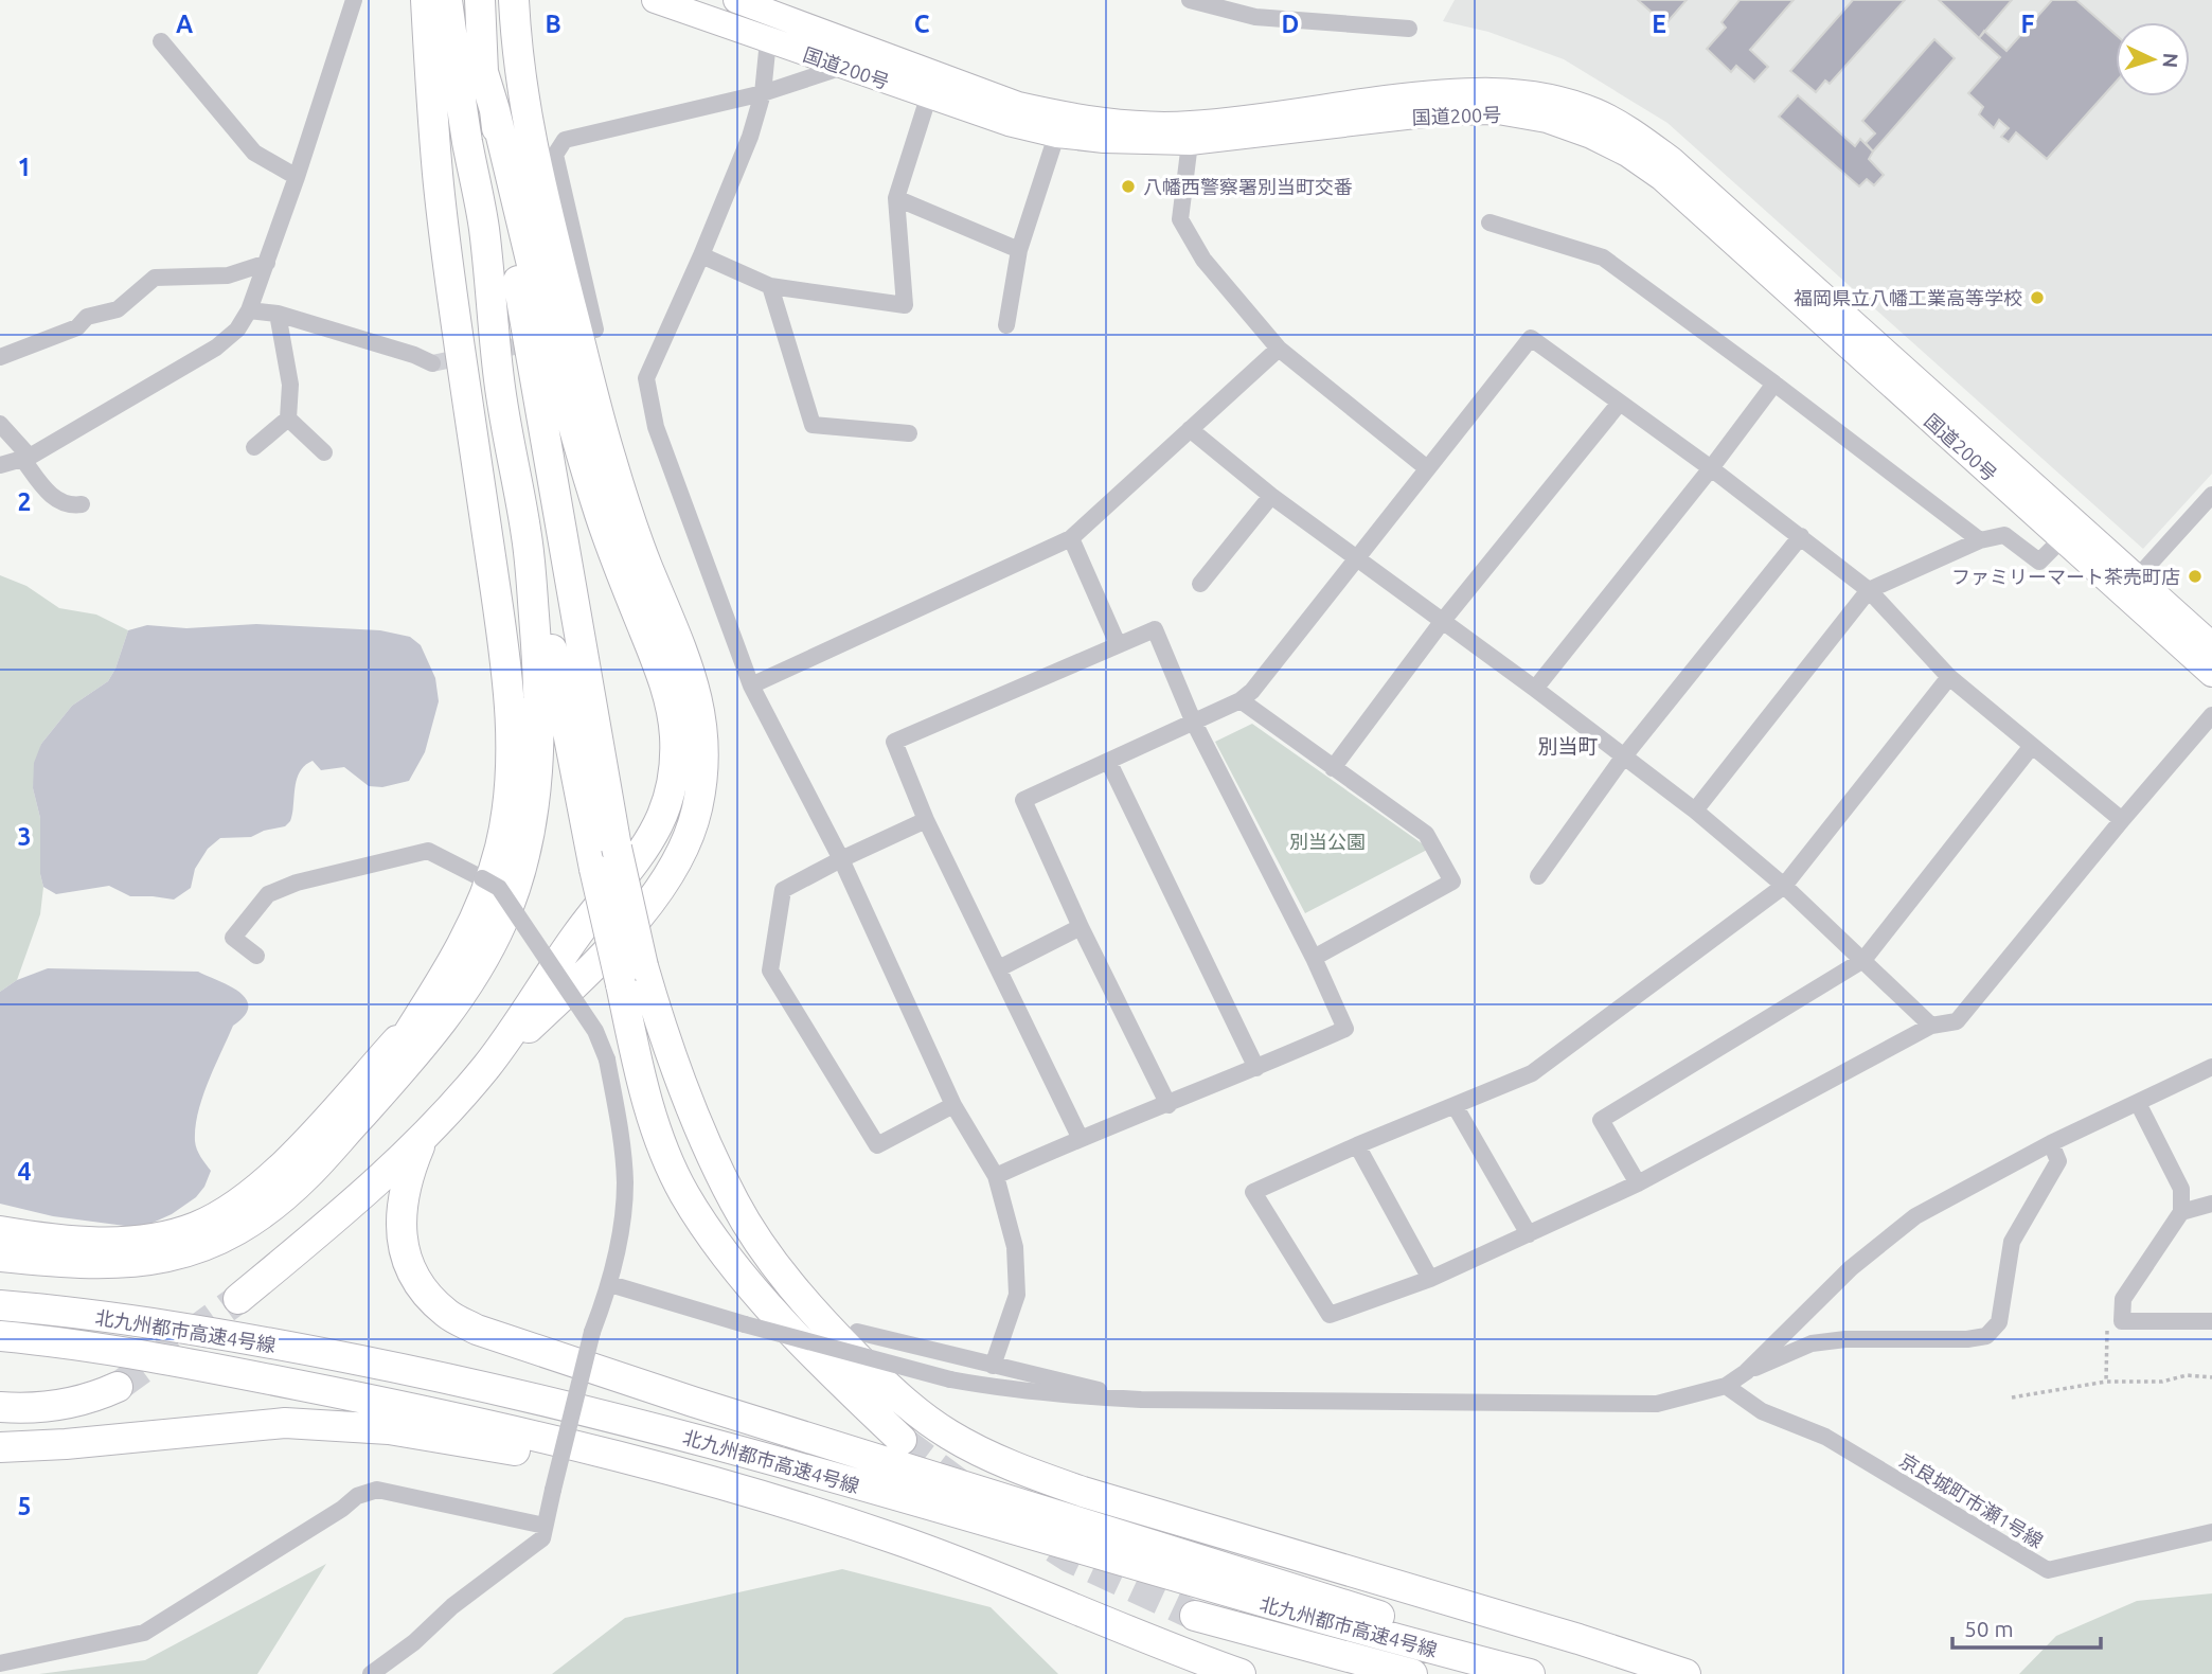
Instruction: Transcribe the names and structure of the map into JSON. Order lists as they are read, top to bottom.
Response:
{
  "streets": {
    "highway": ["国道200号", "北九州都市高速4号線"],
    "street": ["京良城町市瀬1号線"]
  },
  "districts": ["別当町"],
  "parks": ["別当公園"],
  "places": ["八幡西警察署別当町交番", "福岡県立八幡工業高等学校", "ファミリーマート茶売町店"],
  "scale_bar": "50 m",
  "north": "right",
  "grid": {
    "columns": [
      "A",
      "B",
      "C",
      "D",
      "E",
      "F"
    ],
    "rows": [
      "1",
      "2",
      "3",
      "4",
      "5"
    ]
  }
}
